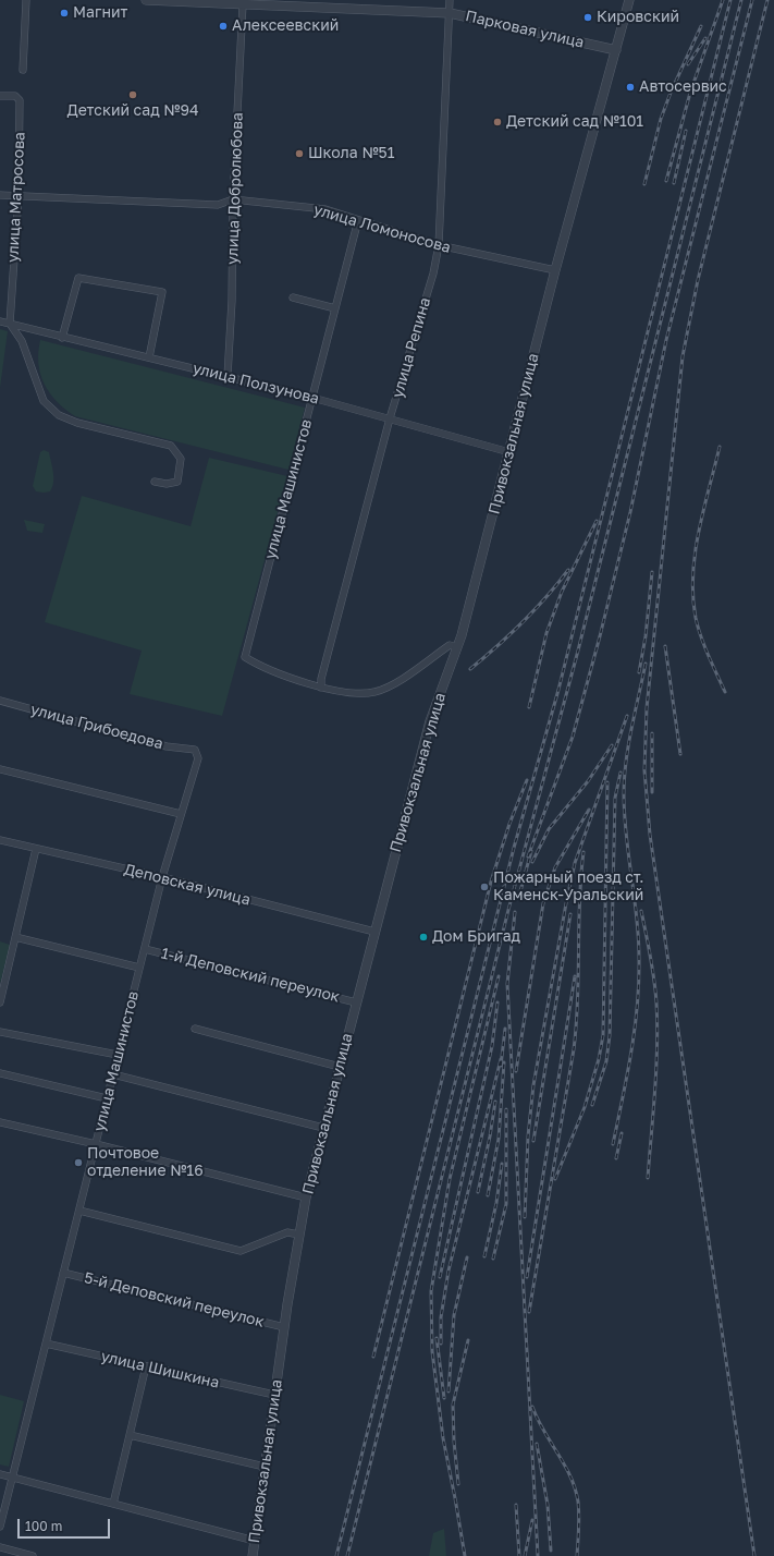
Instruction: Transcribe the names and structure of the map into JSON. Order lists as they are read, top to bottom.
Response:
{
  "streets": {
    "street": [
      "Парковая улица",
      "улица Добролюбова",
      "улица Матросова",
      "улица Ломоносова",
      "улица Репина",
      "улица Ползунова",
      "Привокзальная улица",
      "улица Машинистов",
      "улица Грибоедова",
      "Деповская улица",
      "1-й Деповский переулок",
      "5-й Деповский переулок",
      "улица Шишкина"
    ]
  },
  "crossings": [
    ["Парковая улица", "улица Добролюбова"],
    ["Парковая улица", "улица Репина"],
    ["Парковая улица", "Привокзальная улица"],
    ["улица Добролюбова", "улица Ломоносова"],
    ["улица Добролюбова", "улица Ползунова"],
    ["улица Матросова", "улица Ломоносова"],
    ["улица Матросова", "улица Ползунова"],
    ["улица Ломоносова", "улица Репина"],
    ["улица Ломоносова", "Привокзальная улица"],
    ["улица Ломоносова", "улица Машинистов"],
    ["улица Репина", "улица Ползунова"],
    ["улица Репина", "улица Машинистов"],
    ["улица Ползунова", "Привокзальная улица"],
    ["улица Ползунова", "улица Машинистов"],
    ["Привокзальная улица", "Деповская улица"],
    ["Привокзальная улица", "1-й Деповский переулок"],
    ["Привокзальная улица", "5-й Деповский переулок"],
    ["Привокзальная улица", "улица Шишкина"],
    ["улица Машинистов", "улица Грибоедова"],
    ["улица Машинистов", "Деповская улица"],
    ["улица Машинистов", "1-й Деповский переулок"],
    ["улица Машинистов", "5-й Деповский переулок"],
    ["улица Машинистов", "улица Шишкина"]
  ],
  "places": [
    "Магнит",
    "Кировский",
    "Алексеевский",
    "Автосервис",
    "Детский сад №94",
    "Детский сад №101",
    "Школа №51",
    "Пожарный поезд ст. Каменск-Уральский",
    "Дом Бригад",
    "Почтовое отделение №16"
  ],
  "scale_bar": "100 m"
}
